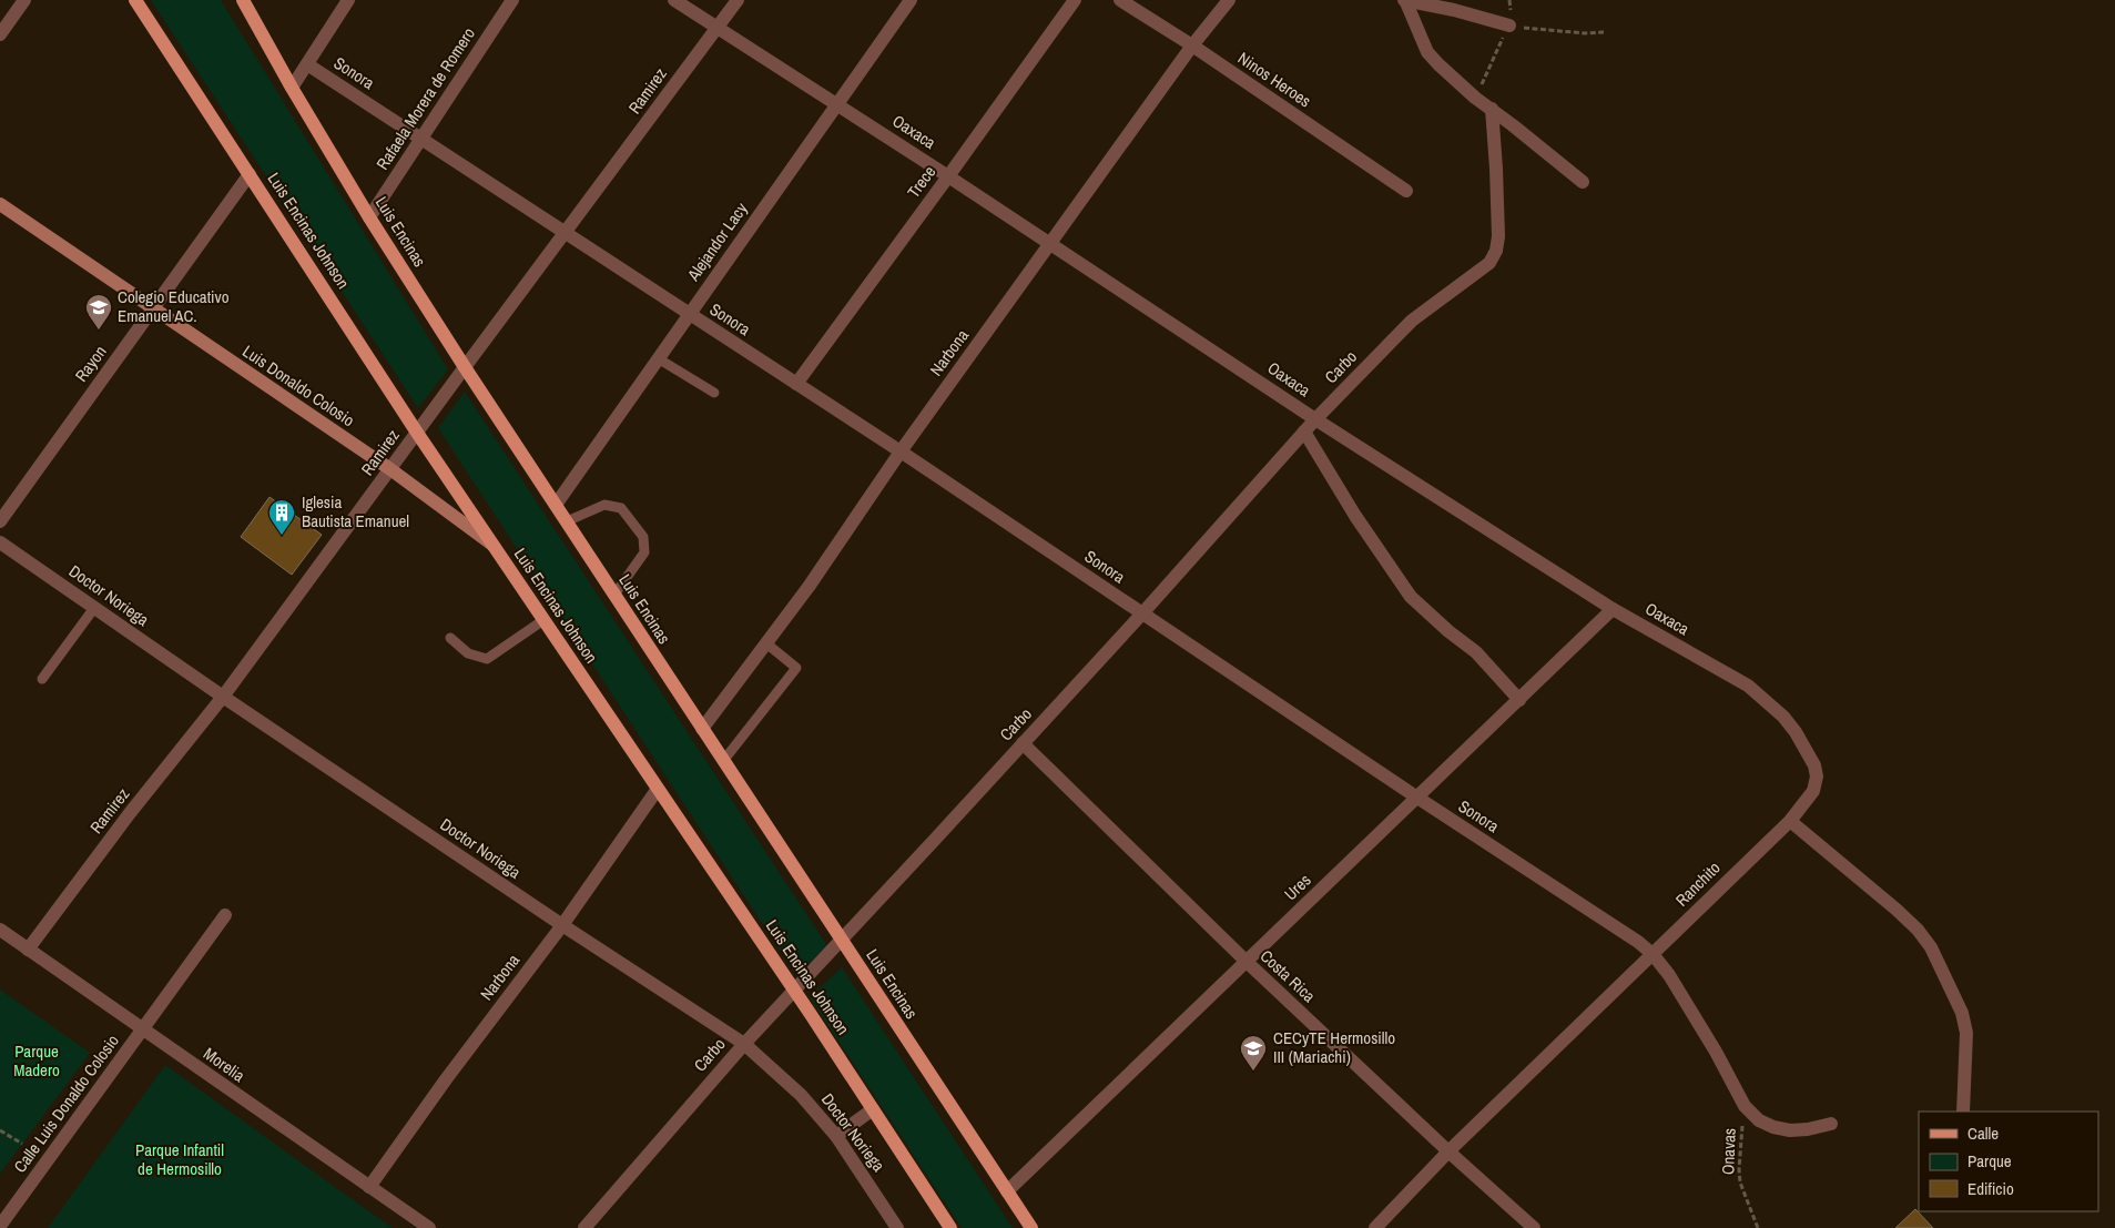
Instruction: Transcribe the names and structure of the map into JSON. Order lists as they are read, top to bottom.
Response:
{
  "streets": {
    "main road": ["Luis Encinas Johnson", "Luis Encinas", "Luis Donaldo Colosio"],
    "street": [
      "Sonora",
      "Ninos Heroes",
      "Ramirez",
      "Rafaela Morera de Romero",
      "Oaxaca",
      "Trece",
      "Alejandor Lacy",
      "Narbona",
      "Rayon",
      "Carbo",
      "Doctor Noriega",
      "Ranchito",
      "Ures",
      "Costa Rica",
      "Morelia",
      "Calle Luis Donaldo Colosio"
    ],
    "path": ["Onavas"]
  },
  "crossings": [
    ["Sonora", "Ramirez"],
    ["Sonora", "Rafaela Morera de Romero"],
    ["Sonora", "Trece"],
    ["Sonora", "Alejandor Lacy"],
    ["Sonora", "Narbona"],
    ["Sonora", "Carbo"],
    ["Sonora", "Ranchito"],
    ["Sonora", "Ures"],
    ["Sonora", "Onavas"],
    ["Ninos Heroes", "Narbona"],
    ["Ramirez", "Oaxaca"],
    ["Ramirez", "Luis Encinas Johnson"],
    ["Ramirez", "Luis Encinas"],
    ["Ramirez", "Luis Donaldo Colosio"],
    ["Ramirez", "Doctor Noriega"],
    ["Ramirez", "Morelia"],
    ["Rafaela Morera de Romero", "Luis Encinas"],
    ["Oaxaca", "Trece"],
    ["Oaxaca", "Alejandor Lacy"],
    ["Oaxaca", "Narbona"],
    ["Oaxaca", "Carbo"],
    ["Oaxaca", "Ranchito"],
    ["Oaxaca", "Ures"],
    ["Luis Encinas Johnson", "Narbona"],
    ["Luis Encinas Johnson", "Rayon"],
    ["Luis Encinas Johnson", "Carbo"],
    ["Luis Encinas Johnson", "Luis Donaldo Colosio"],
    ["Luis Encinas", "Alejandor Lacy"],
    ["Luis Encinas", "Narbona"],
    ["Luis Encinas", "Carbo"],
    ["Luis Encinas", "Ures"],
    ["Narbona", "Doctor Noriega"],
    ["Narbona", "Morelia"],
    ["Rayon", "Luis Donaldo Colosio"],
    ["Carbo", "Doctor Noriega"],
    ["Carbo", "Costa Rica"],
    ["Ranchito", "Costa Rica"],
    ["Ures", "Costa Rica"],
    ["Morelia", "Calle Luis Donaldo Colosio"]
  ],
  "parks": ["Parque Madero", "Parque Infantil de Hermosillo"],
  "places": {
    "school or university": ["Colegio Educativo Emanuel AC.", "CECyTE Hermosillo III (Mariachi)"],
    "building": ["Iglesia Bautista Emanuel"]
  },
  "legend": ["Calle", "Parque", "Edificio"]
}
